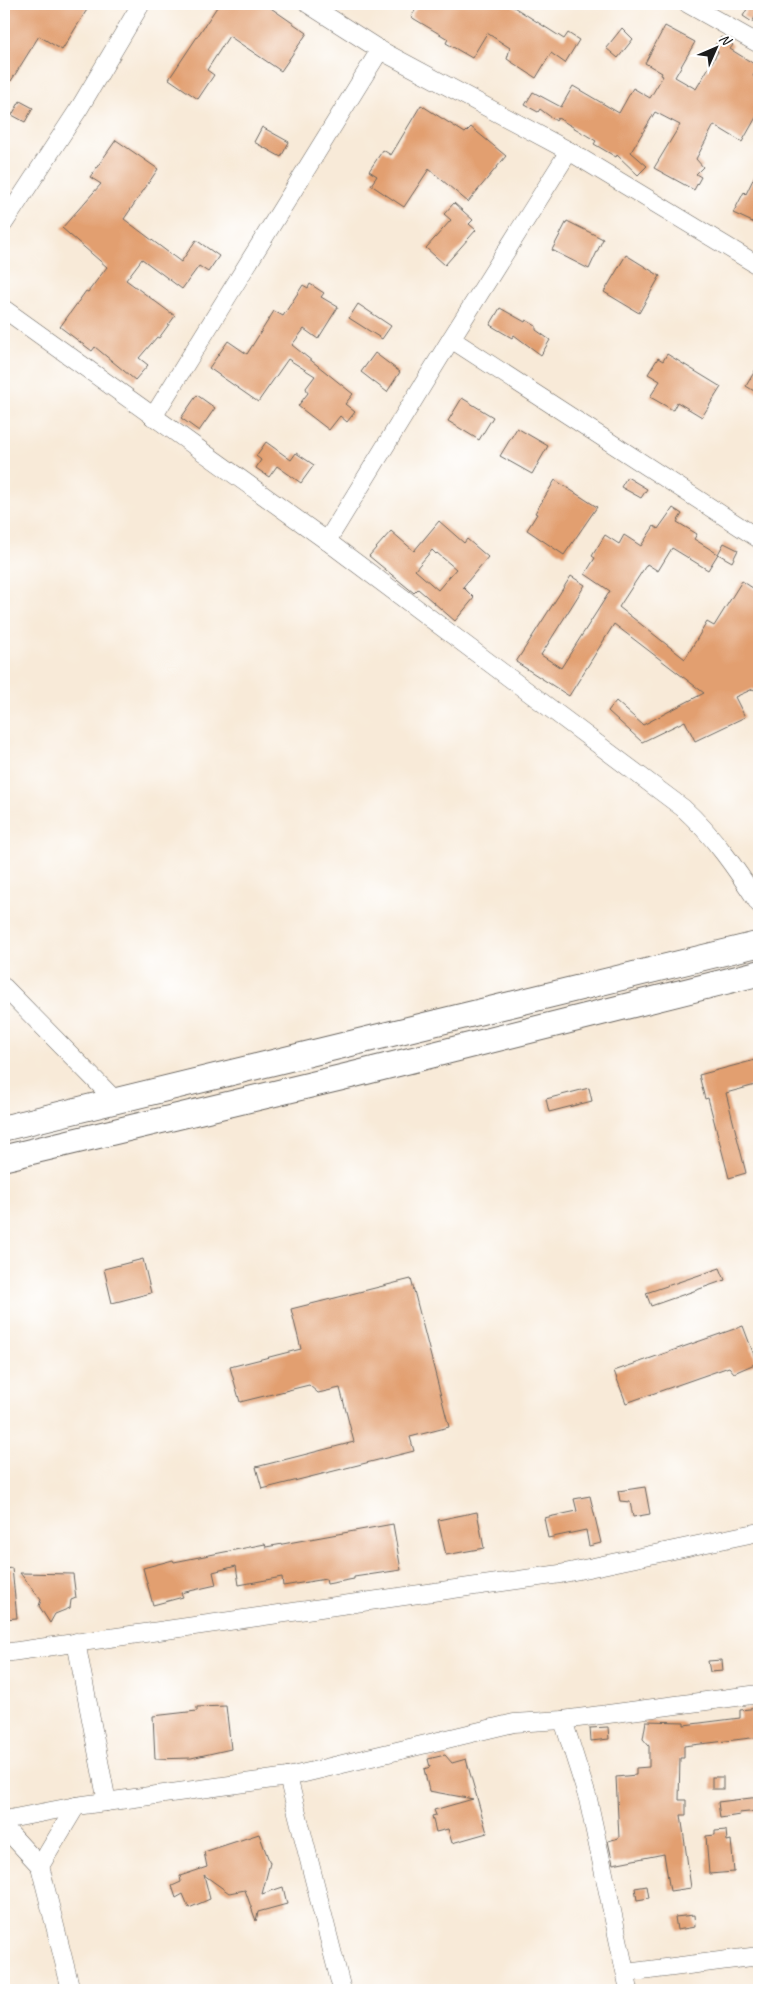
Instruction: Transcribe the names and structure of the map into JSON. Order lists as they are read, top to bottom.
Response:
{
  "north": "top right"
}
